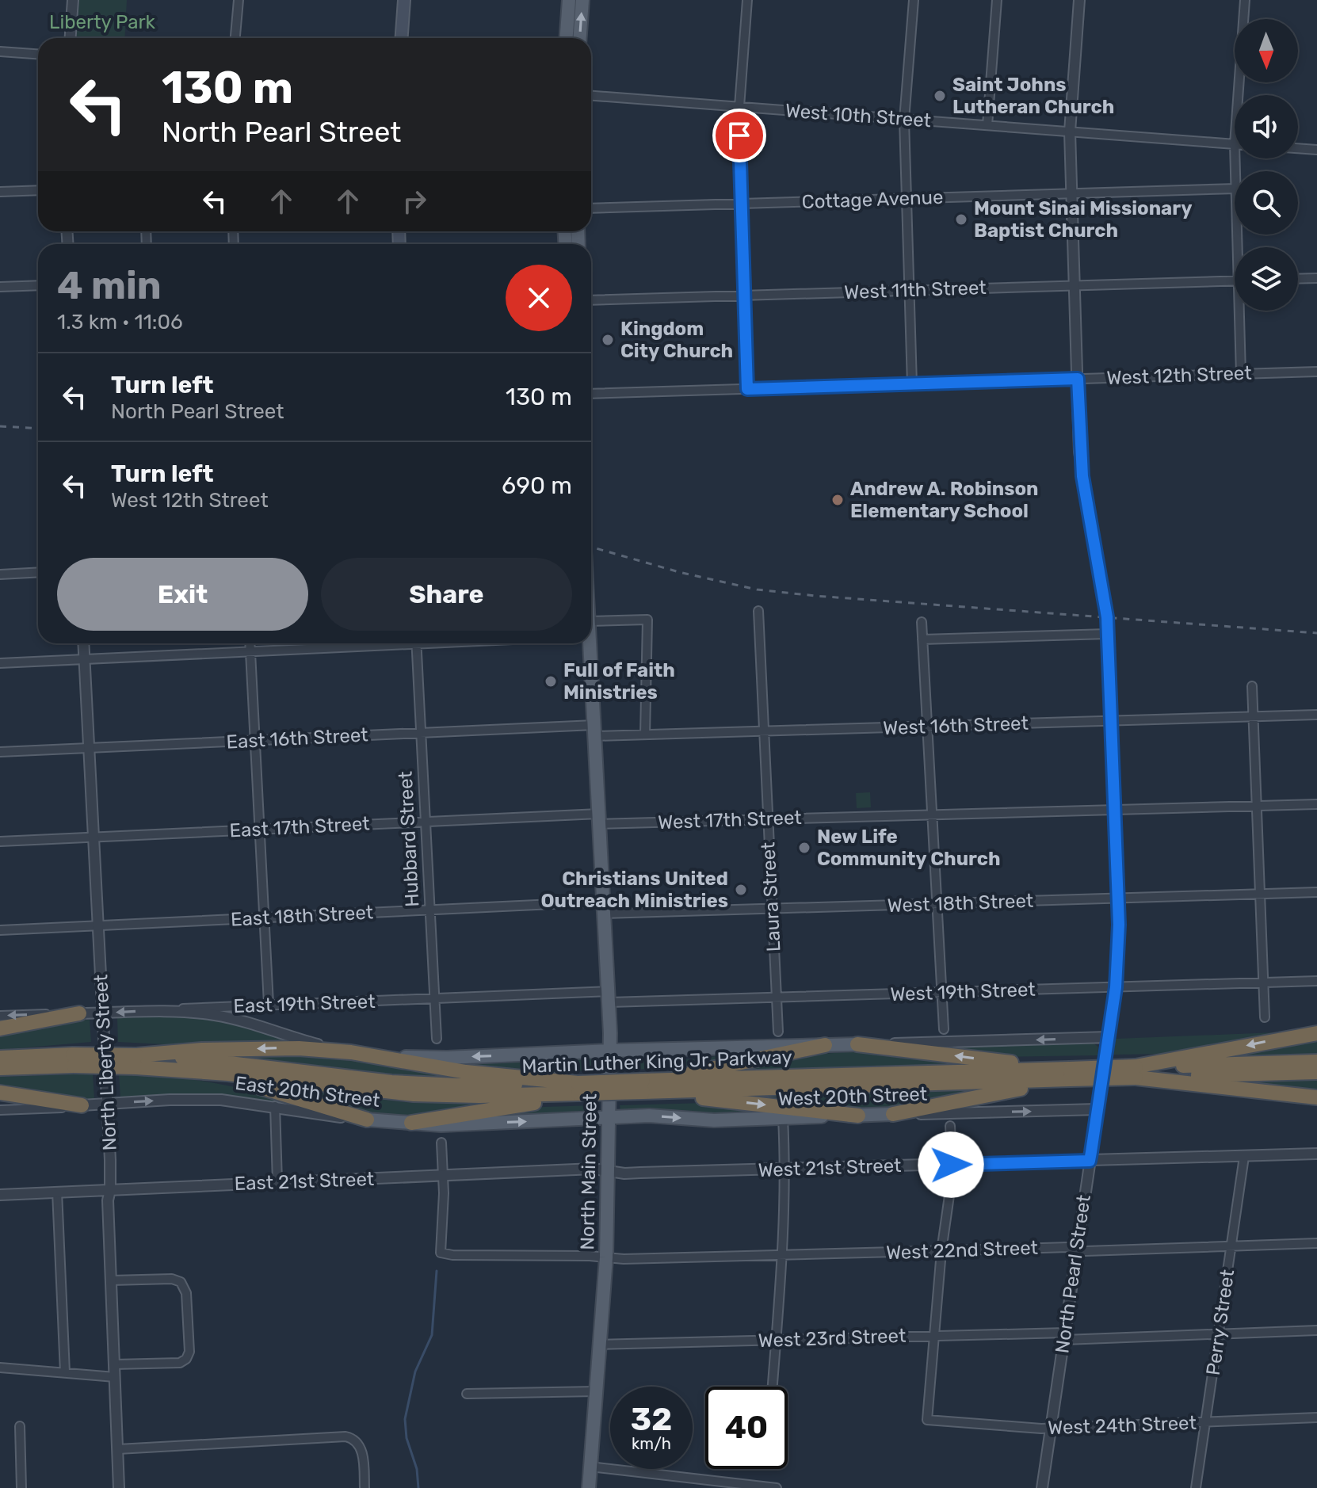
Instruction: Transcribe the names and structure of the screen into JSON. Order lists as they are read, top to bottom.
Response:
{
  "streets": {
    "highway": ["Martin Luther King Jr. Parkway"],
    "main road": ["East 20th Street", "West 20th Street", "North Main Street"],
    "street": [
      "West 10th Street",
      "Cottage Avenue",
      "West 11th Street",
      "West 12th Street",
      "West 16th Street",
      "East 16th Street",
      "West 17th Street",
      "East 17th Street",
      "Hubbard Street",
      "Laura Street",
      "West 18th Street",
      "East 18th Street",
      "West 19th Street",
      "East 19th Street",
      "North Liberty Street",
      "West 21st Street",
      "East 21st Street",
      "West 22nd Street",
      "North Pearl Street",
      "Perry Street",
      "West 23rd Street",
      "West 24th Street"
    ]
  },
  "crossings": [
    ["West 10th Street", "North Pearl Street"],
    ["Cottage Avenue", "North Pearl Street"],
    ["West 11th Street", "North Pearl Street"],
    ["West 12th Street", "North Pearl Street"],
    ["West 16th Street", "East 16th Street"],
    ["West 16th Street", "Laura Street"],
    ["West 16th Street", "North Main Street"],
    ["West 16th Street", "North Pearl Street"],
    ["East 16th Street", "Hubbard Street"],
    ["East 16th Street", "North Liberty Street"],
    ["East 16th Street", "North Main Street"],
    ["West 17th Street", "East 17th Street"],
    ["West 17th Street", "Laura Street"],
    ["West 17th Street", "North Main Street"],
    ["West 17th Street", "North Pearl Street"],
    ["East 17th Street", "Hubbard Street"],
    ["East 17th Street", "North Liberty Street"],
    ["East 17th Street", "North Main Street"],
    ["Hubbard Street", "East 18th Street"],
    ["Hubbard Street", "East 19th Street"],
    ["Laura Street", "West 18th Street"],
    ["Laura Street", "West 19th Street"],
    ["West 18th Street", "East 18th Street"],
    ["West 18th Street", "North Main Street"],
    ["West 18th Street", "North Pearl Street"],
    ["East 18th Street", "North Liberty Street"],
    ["East 18th Street", "North Main Street"],
    ["West 19th Street", "East 19th Street"],
    ["West 19th Street", "North Main Street"],
    ["West 19th Street", "North Pearl Street"],
    ["East 19th Street", "North Liberty Street"],
    ["East 19th Street", "North Main Street"],
    ["North Liberty Street", "East 20th Street"],
    ["North Liberty Street", "East 21st Street"],
    ["East 20th Street", "West 20th Street"],
    ["East 20th Street", "North Main Street"],
    ["West 20th Street", "North Main Street"],
    ["West 20th Street", "North Pearl Street"],
    ["West 21st Street", "North Main Street"],
    ["West 21st Street", "East 21st Street"],
    ["West 21st Street", "North Pearl Street"],
    ["West 21st Street", "Perry Street"],
    ["North Main Street", "East 21st Street"],
    ["North Main Street", "West 22nd Street"],
    ["North Main Street", "West 23rd Street"],
    ["East 21st Street", "West 22nd Street"],
    ["West 22nd Street", "North Pearl Street"],
    ["West 22nd Street", "Perry Street"],
    ["North Pearl Street", "West 23rd Street"],
    ["North Pearl Street", "West 24th Street"],
    ["Perry Street", "West 23rd Street"],
    ["Perry Street", "West 24th Street"],
    ["West 23rd Street", "West 24th Street"]
  ],
  "one_way": ["East 20th Street"],
  "parks": ["Liberty Park"],
  "places": [
    "Saint Johns Lutheran Church",
    "Mount Sinai Missionary Baptist Church",
    "Kingdom City Church",
    "Andrew A. Robinson Elementary School",
    "Full of Faith Ministries",
    "New Life Community Church",
    "Christians United Outreach Ministries"
  ],
  "north": "bottom",
  "page": {
    "turn": ["130 m", "North Pearl Street"],
    "heading": ["4 min", "1.3 km · 11:06"],
    "list": [
      {
        "name": "Turn left",
        "note": "North Pearl Street",
        "value": "130 m"
      },
      {
        "name": "Turn left",
        "note": "West 12th Street",
        "value": "690 m"
      }
    ],
    "buttons": ["Exit", "Share"],
    "speed": "32 km/h",
    "limit": "40"
  }
}
